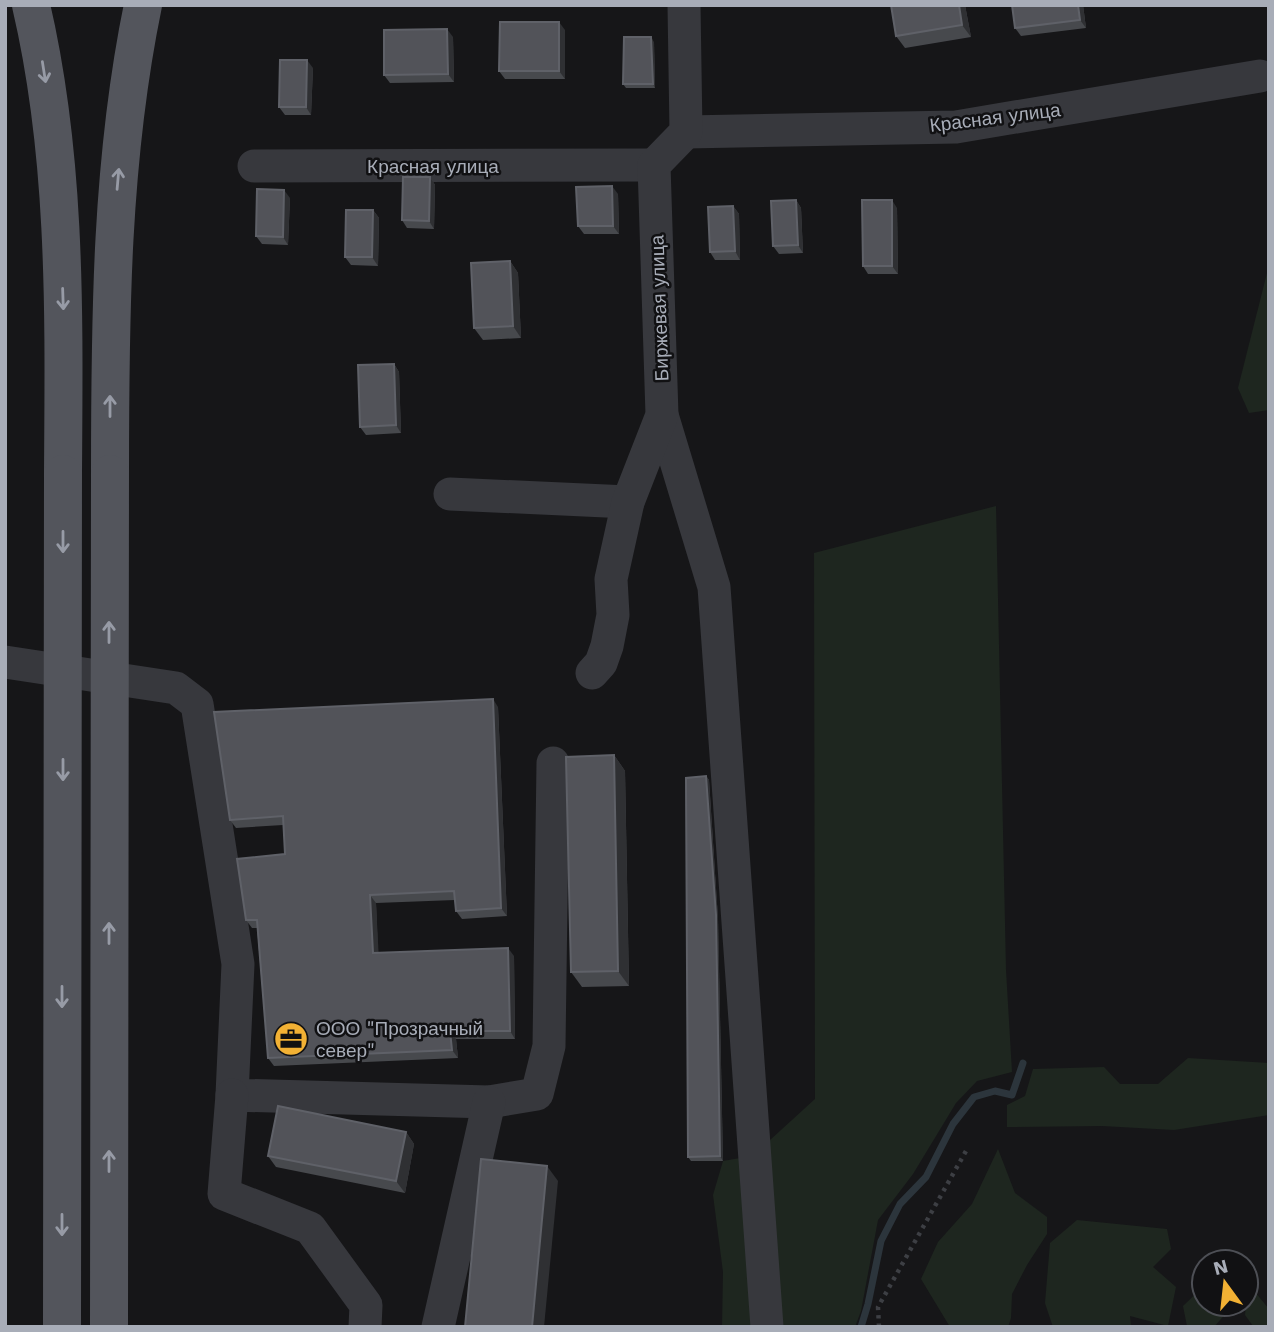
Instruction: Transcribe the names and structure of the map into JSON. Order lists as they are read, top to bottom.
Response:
{
  "streets": {
    "street": ["Красная улица", "Биржевая улица"]
  },
  "crossings": [
    ["Красная улица", "Биржевая улица"]
  ],
  "places": {
    "office": ["ООО \"Прозрачный север\""]
  },
  "north": "top"
}
